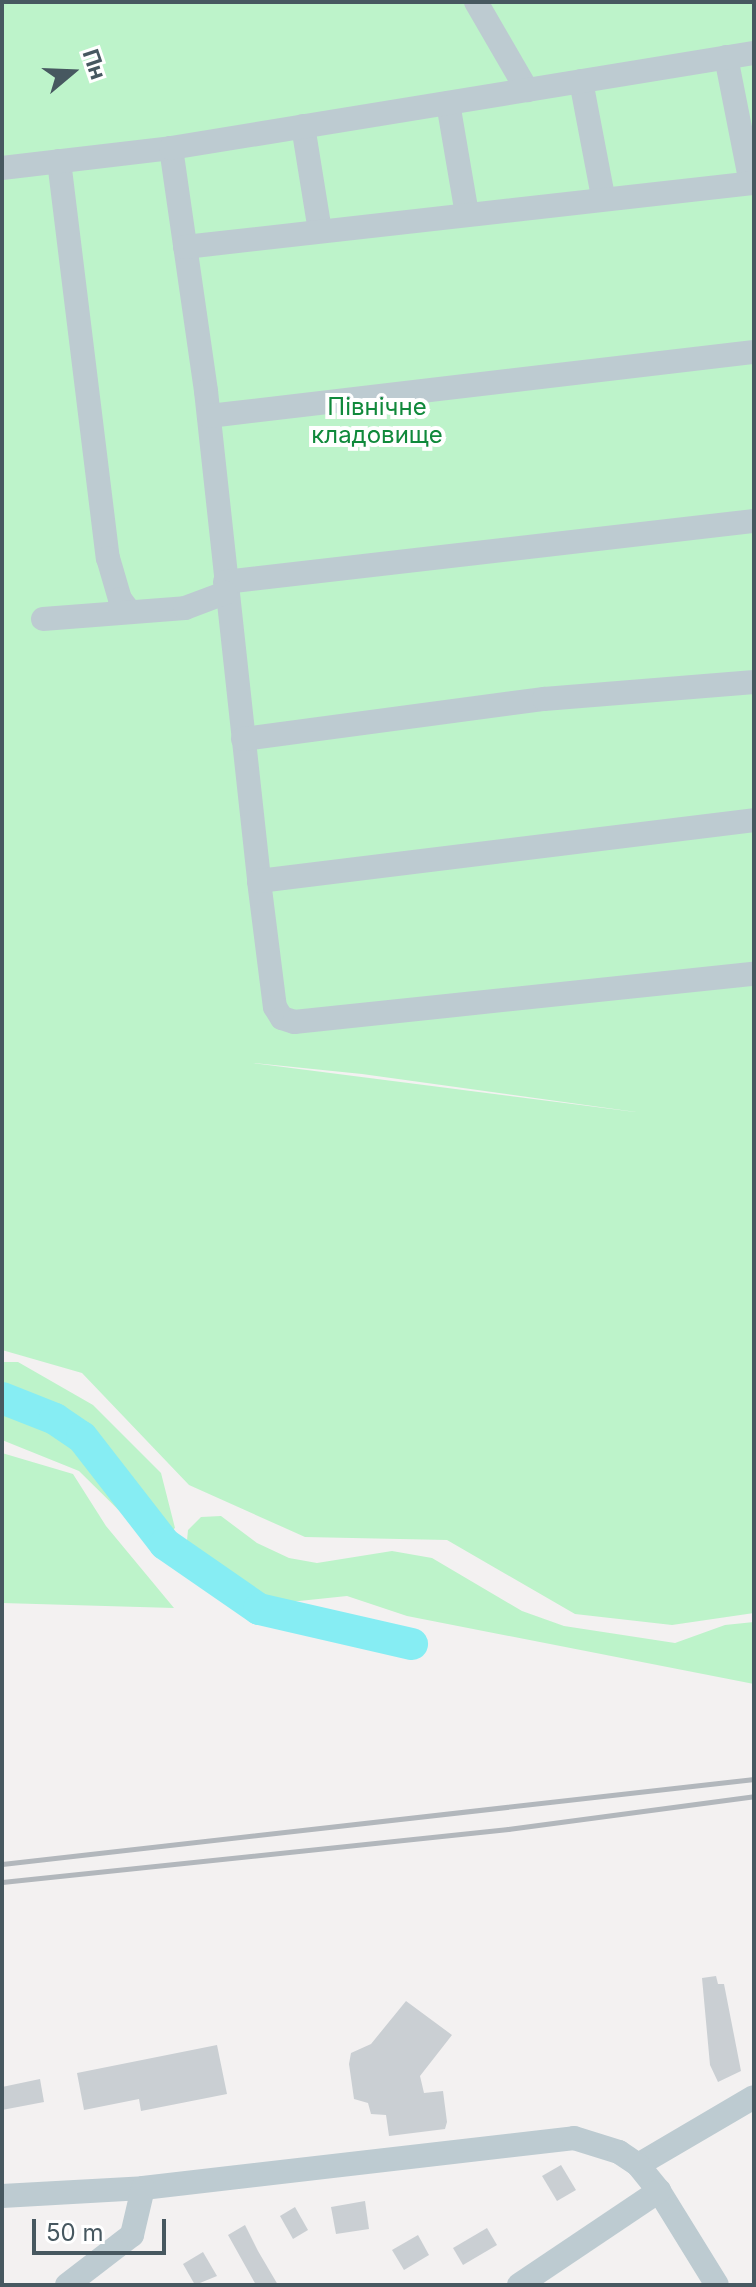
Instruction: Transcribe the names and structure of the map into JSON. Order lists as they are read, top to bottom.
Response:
{
  "parks": ["Північне кладовище"],
  "scale_bar": "50 m",
  "north": "right"
}
